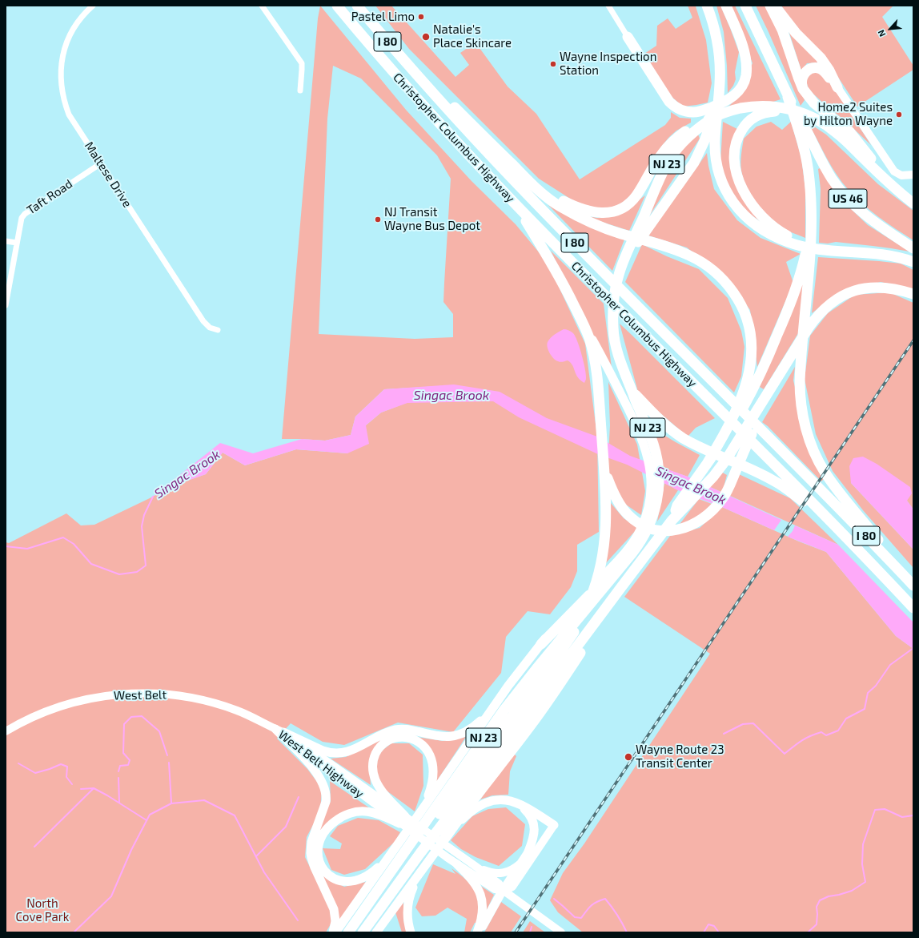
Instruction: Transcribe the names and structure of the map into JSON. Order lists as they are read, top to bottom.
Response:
{
  "streets": {
    "highway": [
      "I 80",
      "Christopher Columbus Highway",
      "NJ 23",
      "US 46"
    ],
    "main road": ["West Belt", "West Belt Highway"],
    "street": ["Maltese Drive", "Taft Road"]
  },
  "crossings": [
    ["Maltese Drive", "Taft Road"],
    ["West Belt", "West Belt Highway"]
  ],
  "water": ["Singac Brook"],
  "parks": ["North Cove Park"],
  "places": [
    "Pastel Limo",
    "Natalie's Place Skincare",
    "Wayne Inspection Station",
    "Home2 Suites by Hilton Wayne",
    "NJ Transit Wayne Bus Depot",
    "Wayne Route 23 Transit Center"
  ],
  "north": "bottom left"
}
